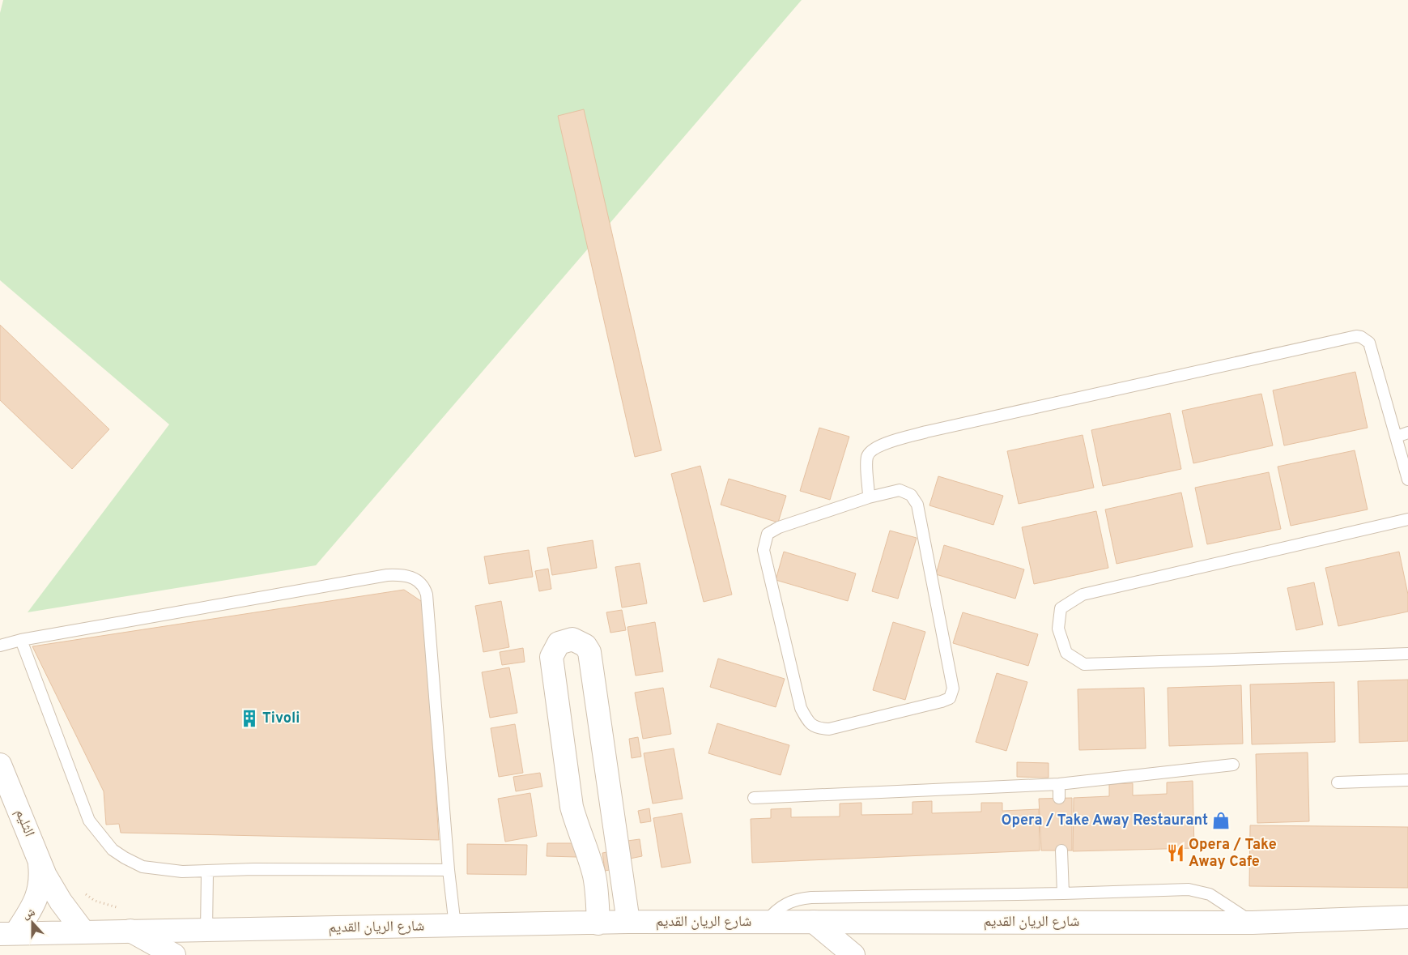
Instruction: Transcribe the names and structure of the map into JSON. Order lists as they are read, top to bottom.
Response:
{
  "streets": {
    "street": ["الثليم", "شارع الريان القديم"]
  },
  "crossings": [
    ["الثليم", "شارع الريان القديم"]
  ],
  "places": {
    "building": ["Tivoli"],
    "shop": ["Opera / Take Away Restaurant"],
    "restaurant": ["Opera / Take Away Cafe"]
  },
  "north": "top"
}
